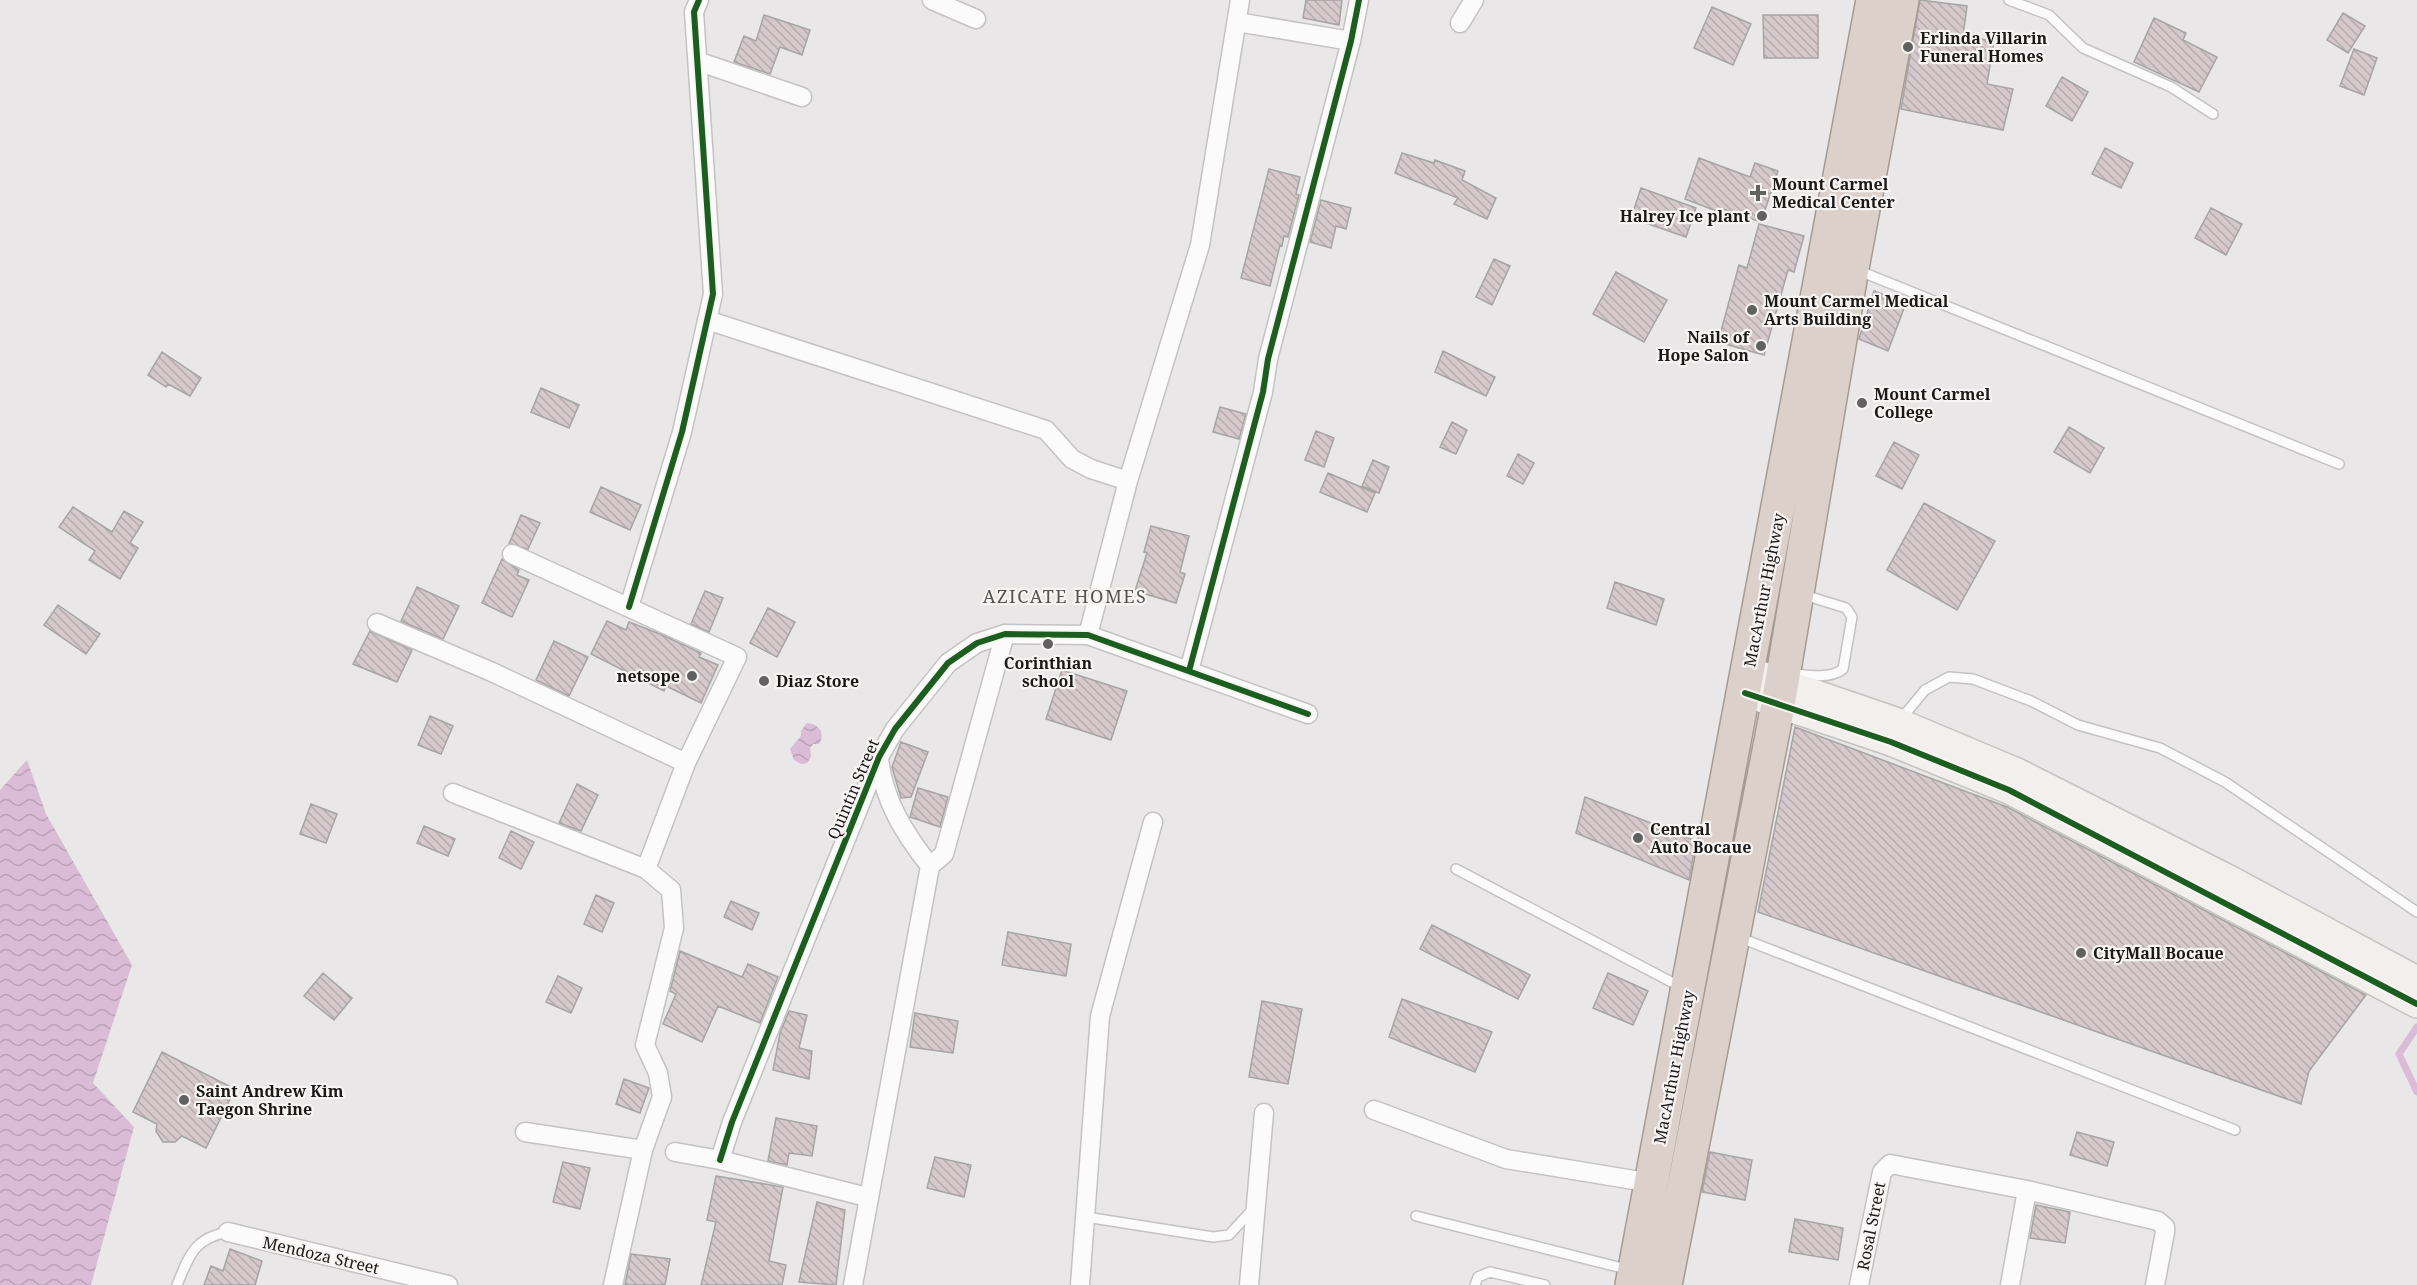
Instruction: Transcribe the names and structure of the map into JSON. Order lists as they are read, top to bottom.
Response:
{
  "streets": {
    "highway": ["MacArthur Highway"],
    "street": ["Quintin Street", "Rosal Street", "Mendoza Street"]
  },
  "districts": ["AZICATE HOMES"],
  "places": {
    "other": [
      "Erlinda Villarin Funeral Homes",
      "Halrey Ice plant",
      "Mount Carmel Medical Arts Building",
      "Nails of Hope Salon",
      "Mount Carmel College",
      "Corinthian school",
      "netsope",
      "Diaz Store",
      "Central Auto Bocaue",
      "CityMall Bocaue",
      "Saint Andrew Kim Taegon Shrine"
    ],
    "health": ["Mount Carmel Medical Center"]
  }
}
